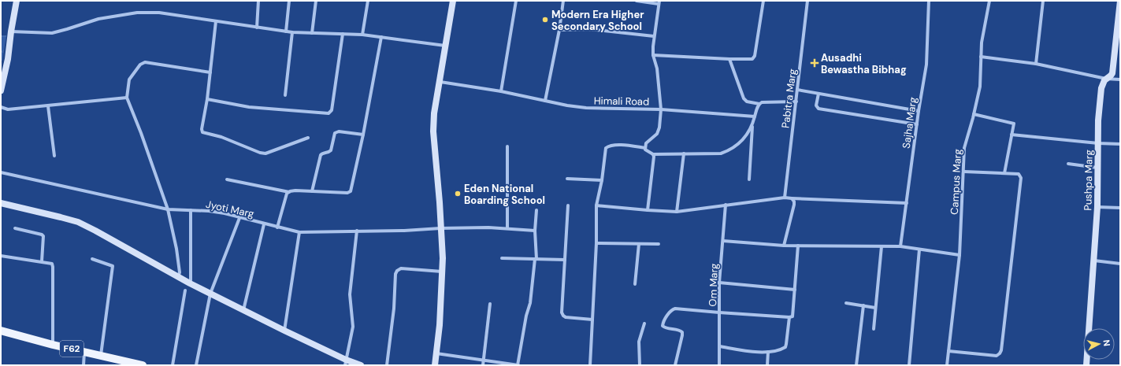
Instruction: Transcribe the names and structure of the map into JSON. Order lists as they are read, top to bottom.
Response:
{
  "streets": {
    "main road": ["F62"],
    "street": [
      "Pabitra Marg",
      "Himali Road",
      "Sajha Marg",
      "Pushpa Marg",
      "Campus Marg",
      "Jyoti Marg",
      "Om Marg"
    ]
  },
  "places": {
    "other": ["Modern Era Higher Secondary School", "Eden National Boarding School"],
    "health": ["Ausadhi Bewastha Bibhag"]
  },
  "north": "right"
}
